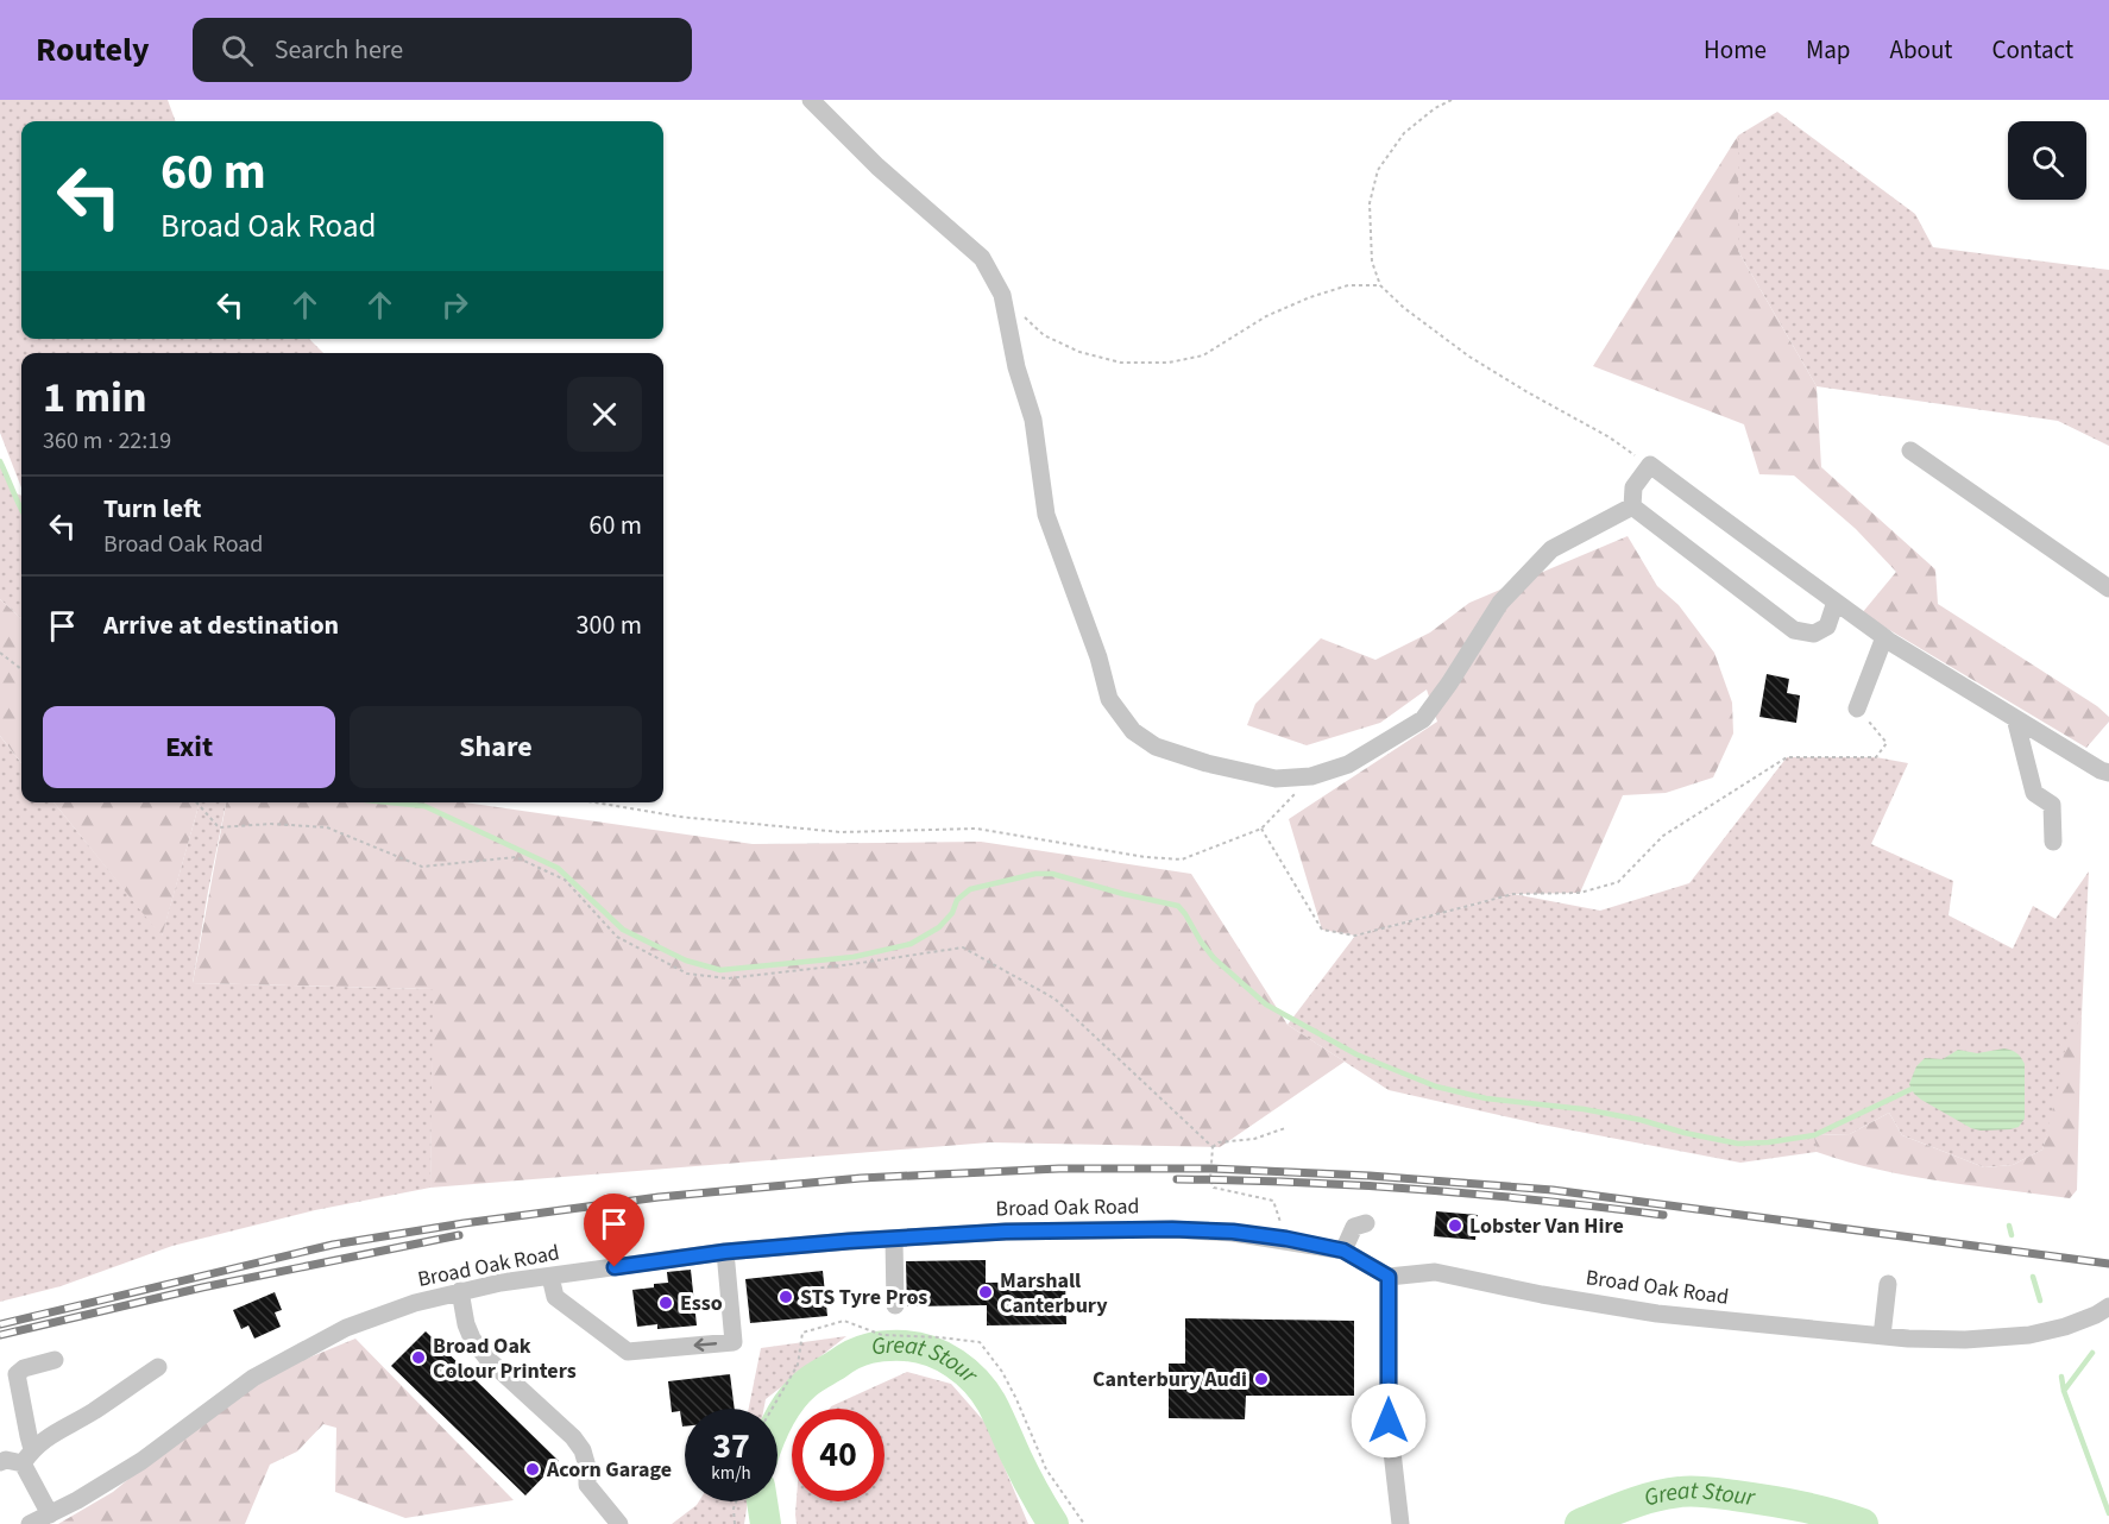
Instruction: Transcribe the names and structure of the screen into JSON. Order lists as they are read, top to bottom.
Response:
{
  "streets": {
    "street": ["Broad Oak Road"]
  },
  "water": ["Great Stour"],
  "places": [
    "Lobster Van Hire",
    "Marshall Canterbury",
    "STS Tyre Pros",
    "Esso",
    "Broad Oak Colour Printers",
    "Canterbury Audi",
    "Acorn Garage"
  ],
  "page": {
    "header": "Routely",
    "search": "Search here",
    "nav": [
      "Home",
      "Map",
      "About",
      "Contact"
    ],
    "turn": ["60 m", "Broad Oak Road"],
    "heading": ["1 min", "360 m · 22:19"],
    "list": [
      {
        "name": "Turn left",
        "note": "Broad Oak Road",
        "value": "60 m"
      },
      {
        "name": "Arrive at destination",
        "value": "300 m"
      }
    ],
    "buttons": ["Exit", "Share"],
    "speed": "37 km/h",
    "limit": "40"
  }
}
